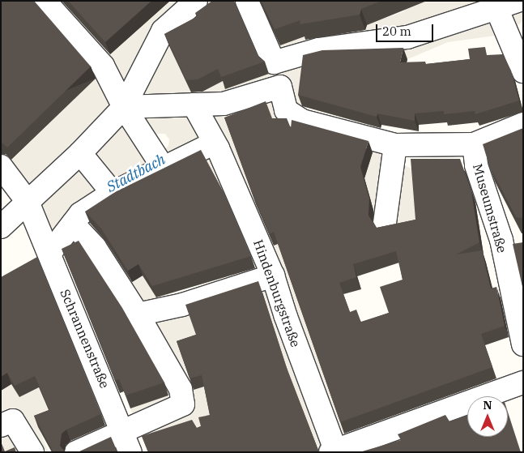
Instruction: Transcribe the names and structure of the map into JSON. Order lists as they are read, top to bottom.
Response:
{
  "streets": {
    "street": ["Museumstraße", "Hindenburgstraße", "Schrannenstraße"]
  },
  "water": ["Stadtbach"],
  "scale_bar": "20 m",
  "north": "top"
}
